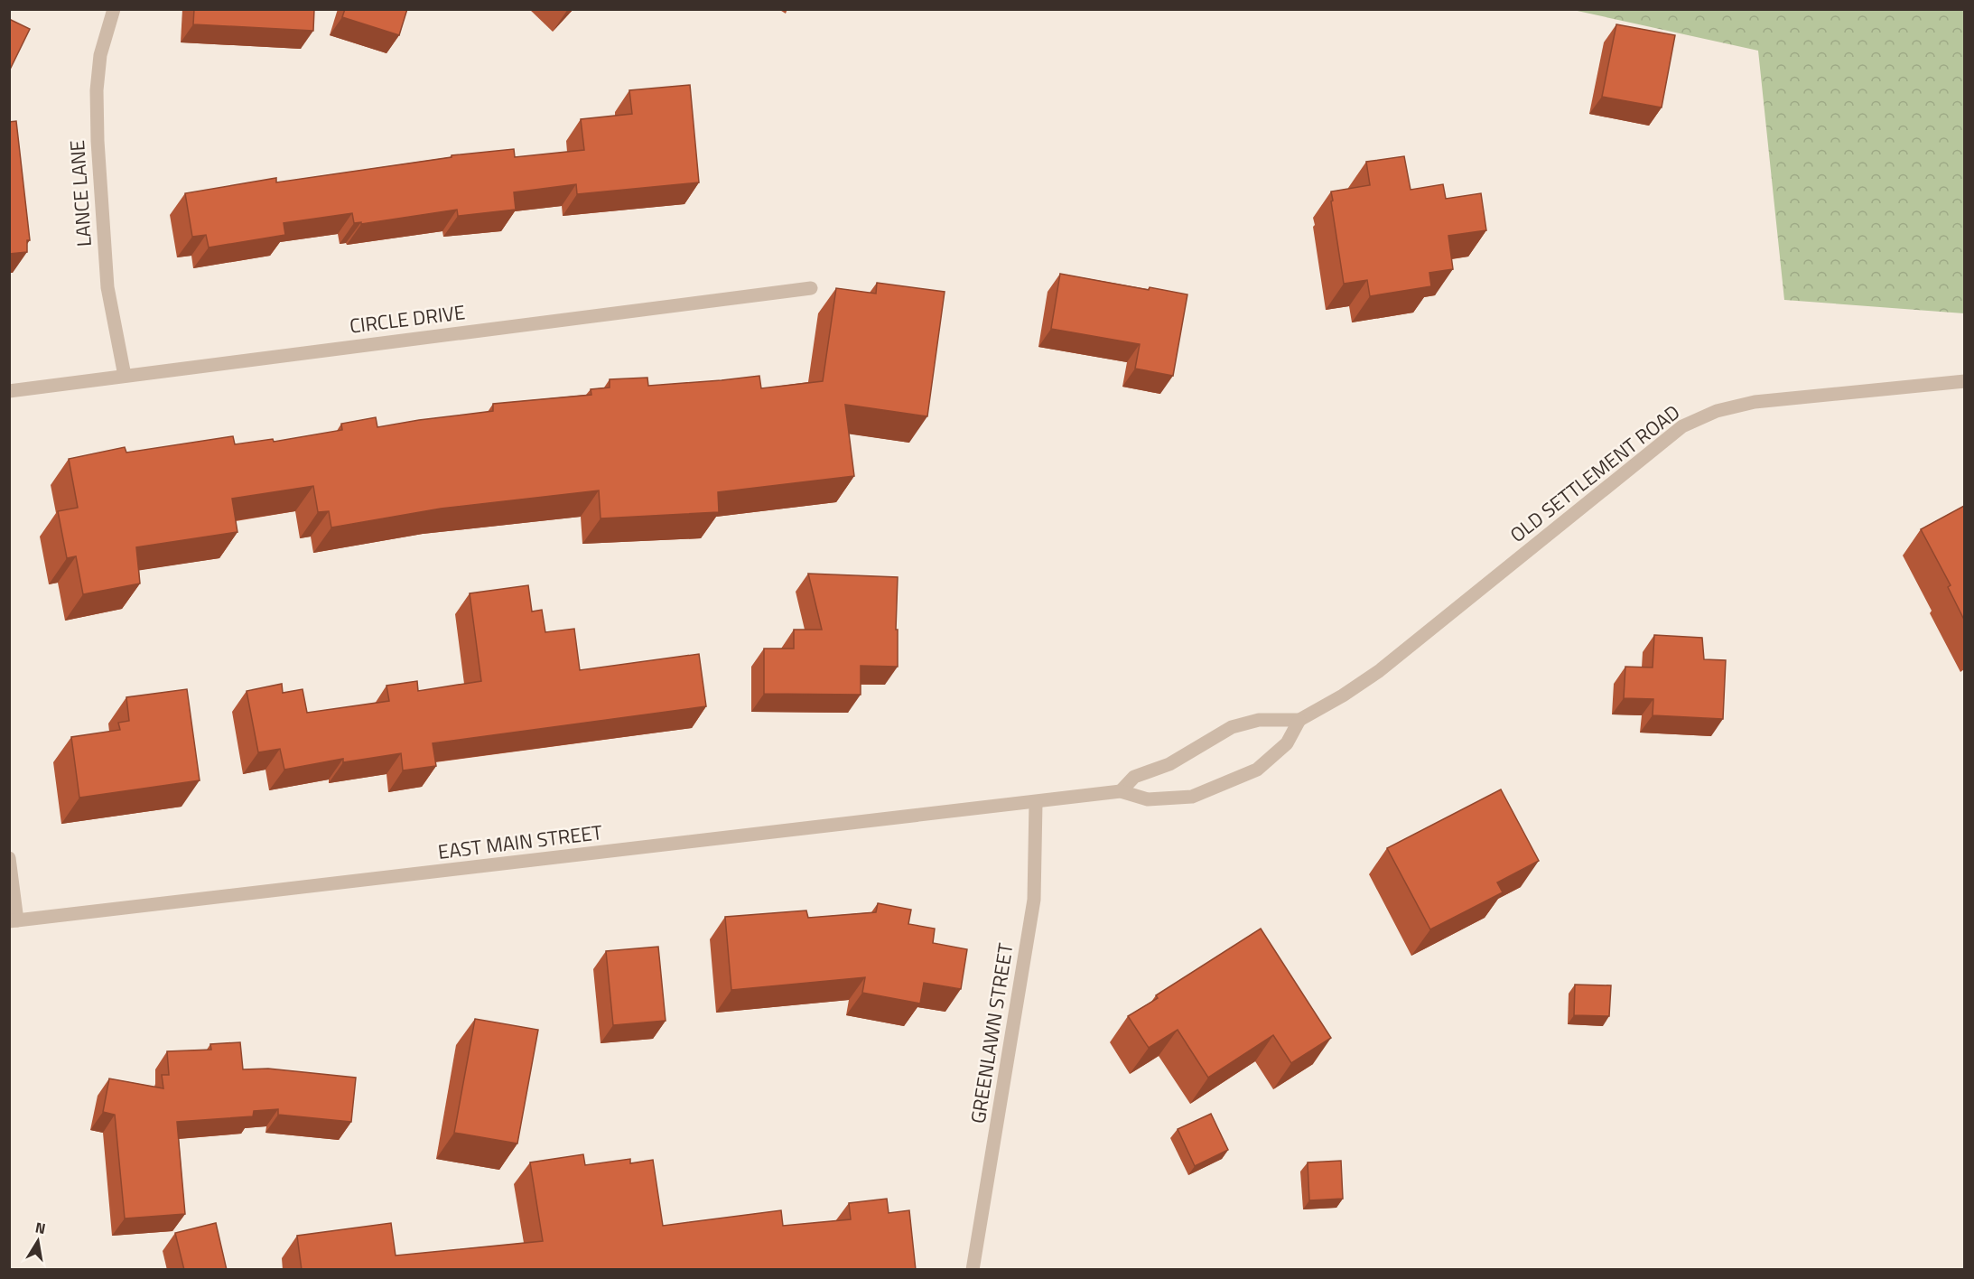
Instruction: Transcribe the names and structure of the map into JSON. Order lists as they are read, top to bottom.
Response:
{
  "streets": {
    "street": [
      "LANCE LANE",
      "CIRCLE DRIVE",
      "OLD SETTLEMENT ROAD",
      "EAST MAIN STREET",
      "GREENLAWN STREET"
    ]
  },
  "crossings": [
    ["LANCE LANE", "CIRCLE DRIVE"],
    ["EAST MAIN STREET", "GREENLAWN STREET"]
  ],
  "north": "top"
}
